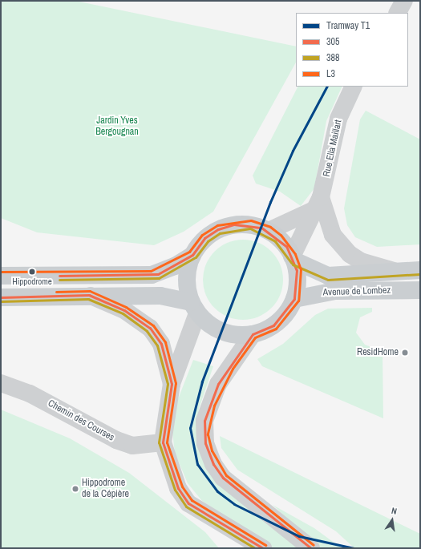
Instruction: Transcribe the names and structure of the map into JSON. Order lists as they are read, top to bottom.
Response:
{
  "streets": {
    "main road": ["Avenue de Lombez"],
    "street": ["Rue Ella Maillart", "Chemin des Courses"]
  },
  "crossings": [
    ["Rue Ella Maillart", "Avenue de Lombez"]
  ],
  "parks": ["Jardin Yves Bergougnan"],
  "places": ["Hippodrome", "ResidHome", "Hippodrome de la Cépière"],
  "lines": [
    "tram line T1",
    "transit line L3",
    "transit line 305",
    "transit line 388"
  ],
  "legend": [
    "Tramway T1",
    "305",
    "388",
    "L3"
  ],
  "north": "top"
}
